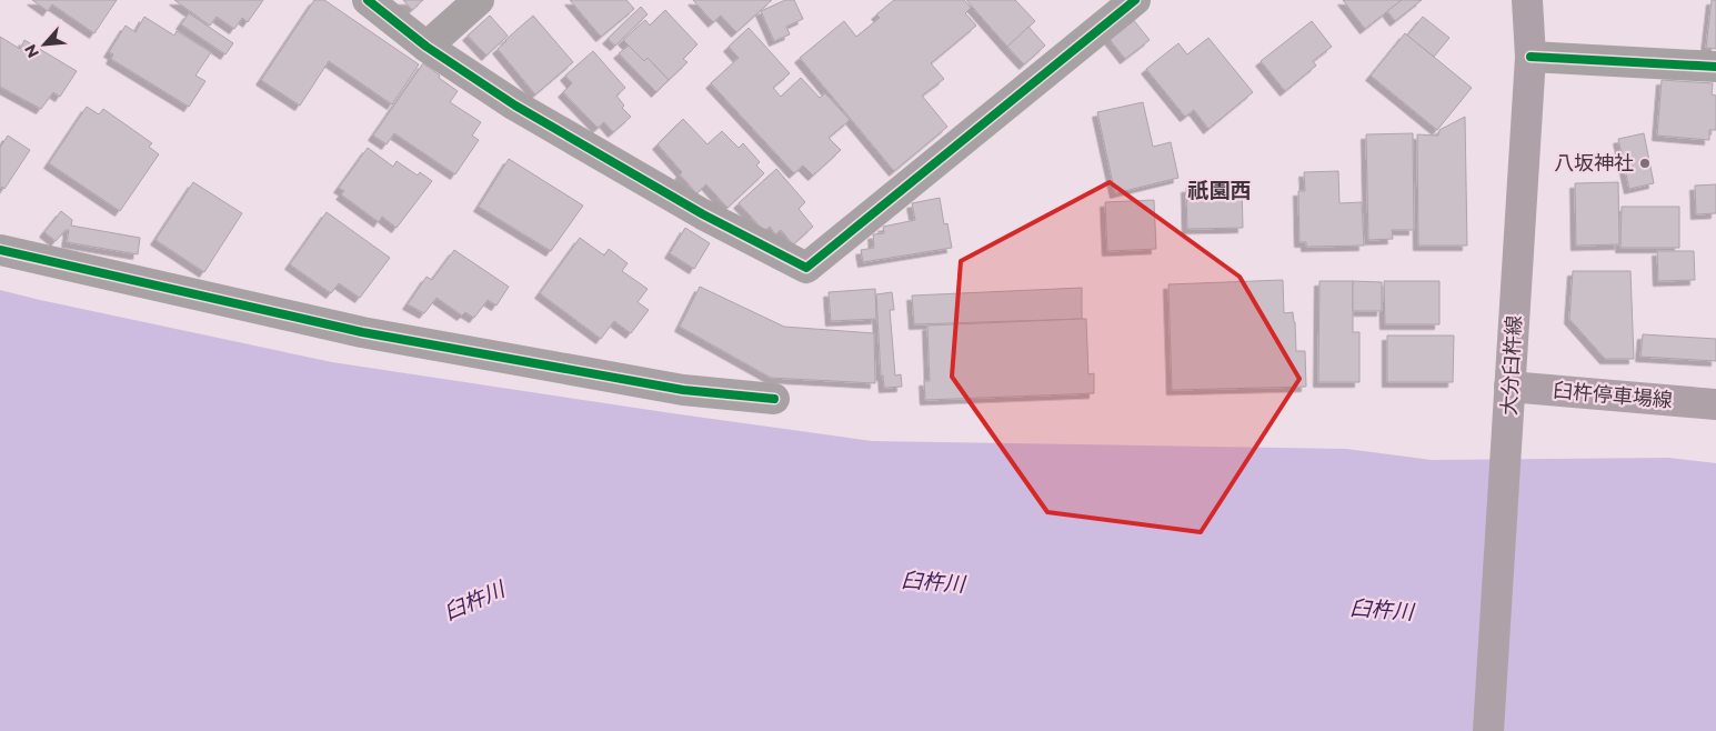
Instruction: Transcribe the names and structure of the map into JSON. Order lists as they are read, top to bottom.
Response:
{
  "streets": {
    "main road": ["大分臼杵線", "臼杵停車場線"]
  },
  "crossings": [
    ["大分臼杵線", "臼杵停車場線"]
  ],
  "districts": ["祇園西"],
  "water": ["臼杵川"],
  "places": ["八坂神社"],
  "north": "bottom left"
}
